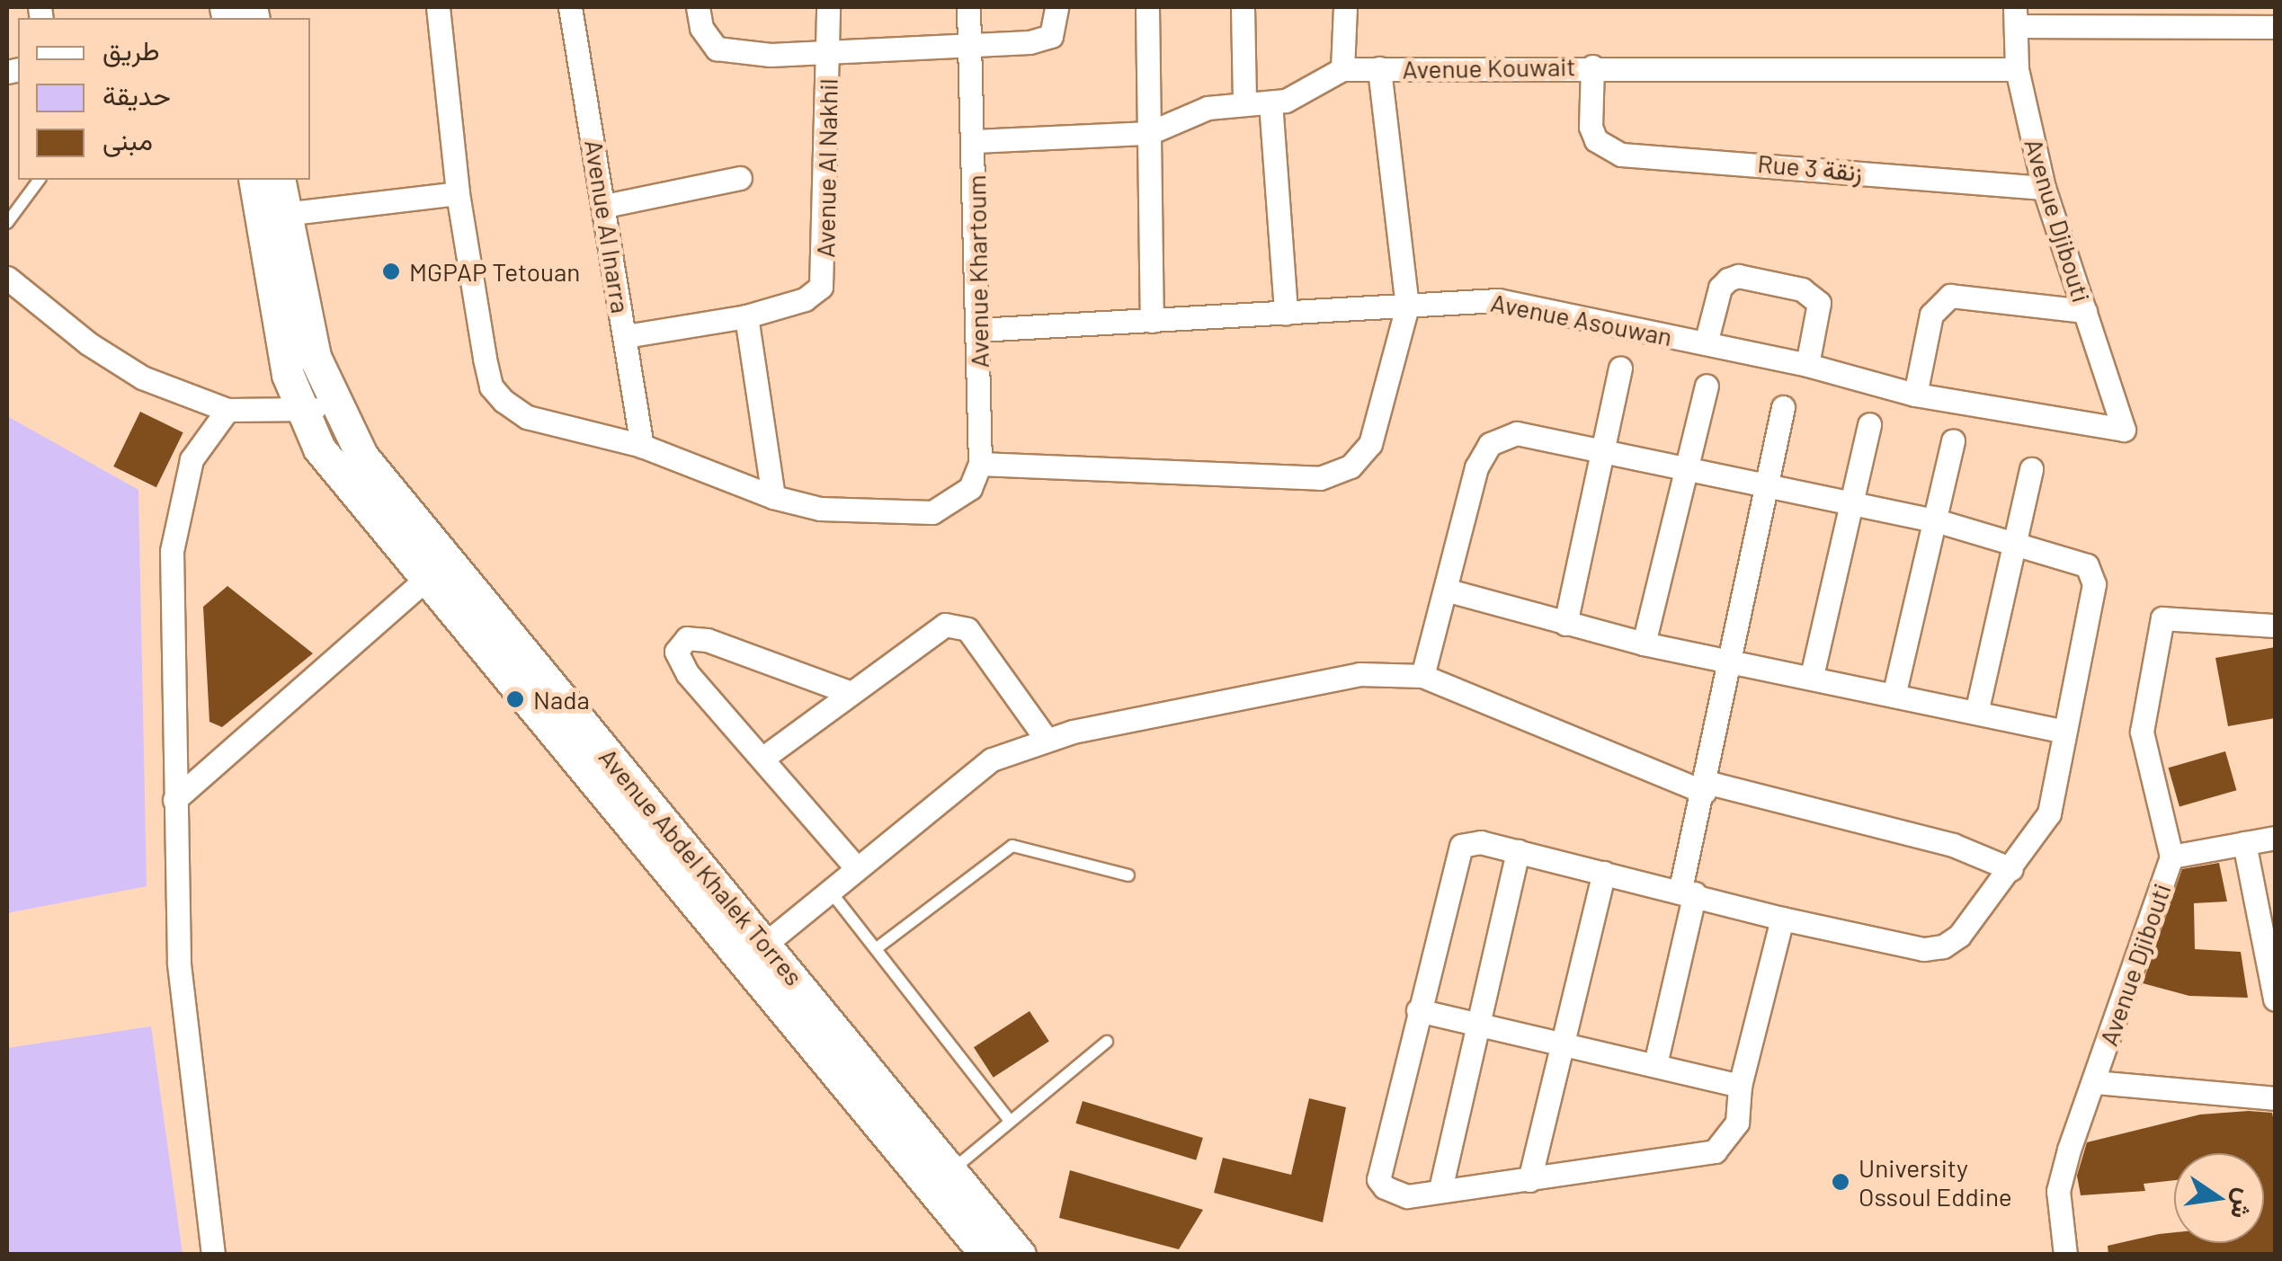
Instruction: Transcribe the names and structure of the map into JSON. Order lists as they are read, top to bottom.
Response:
{
  "streets": {
    "main road": ["Avenue Abdel Khalek Torres"],
    "street": [
      "Avenue Kouwait",
      "Rue 3 زنقة",
      "Avenue Al Nakhil",
      "Avenue Djibouti",
      "Avenue Al Inarra",
      "Avenue Khartoum",
      "Avenue Asouwan"
    ]
  },
  "crossings": [
    ["Avenue Kouwait", "Rue 3 زنقة"],
    ["Avenue Kouwait", "Avenue Djibouti"],
    ["Rue 3 زنقة", "Avenue Djibouti"],
    ["Avenue Al Nakhil", "Avenue Al Inarra"],
    ["Avenue Djibouti", "Avenue Asouwan"],
    ["Avenue Khartoum", "Avenue Asouwan"]
  ],
  "places": ["MGPAP Tetouan", "Nada", "University Ossoul Eddine"],
  "legend": ["طريق", "حديقة", "مبنى"],
  "north": "right"
}
